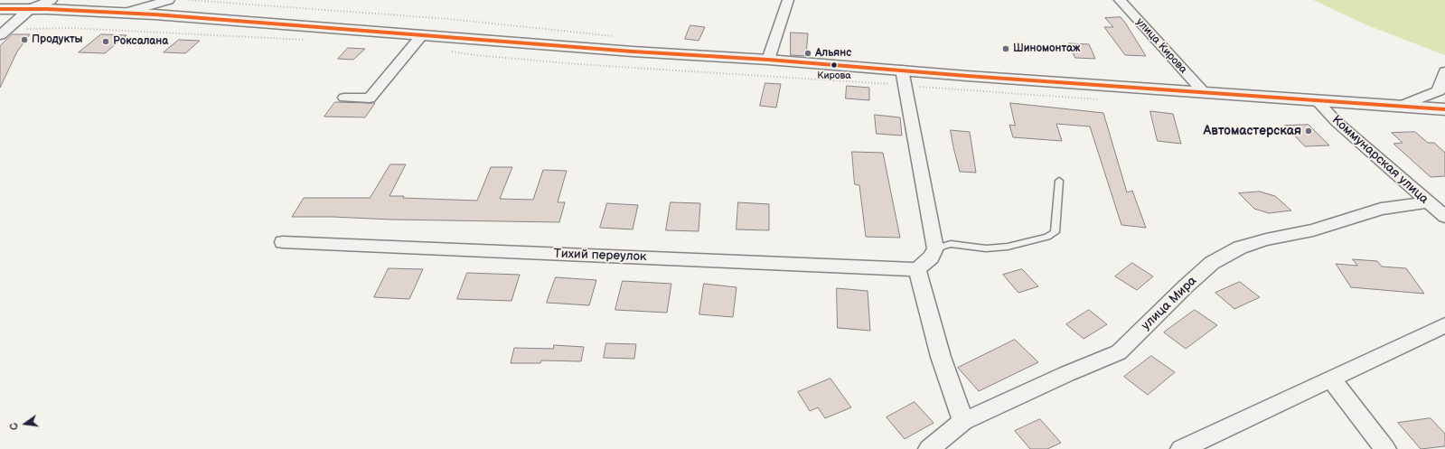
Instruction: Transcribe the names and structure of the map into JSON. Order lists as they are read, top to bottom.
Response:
{
  "streets": {
    "street": [
      "улица Кирова",
      "Коммунарская улица",
      "Тихий переулок",
      "улица Мира"
    ]
  },
  "crossings": [
    ["Коммунарская улица", "улица Мира"]
  ],
  "places": [
    "Продукты",
    "Роксалана",
    "Шиномонтаж",
    "Альянс",
    "Кирова",
    "Автомастерская"
  ],
  "north": "left"
}
